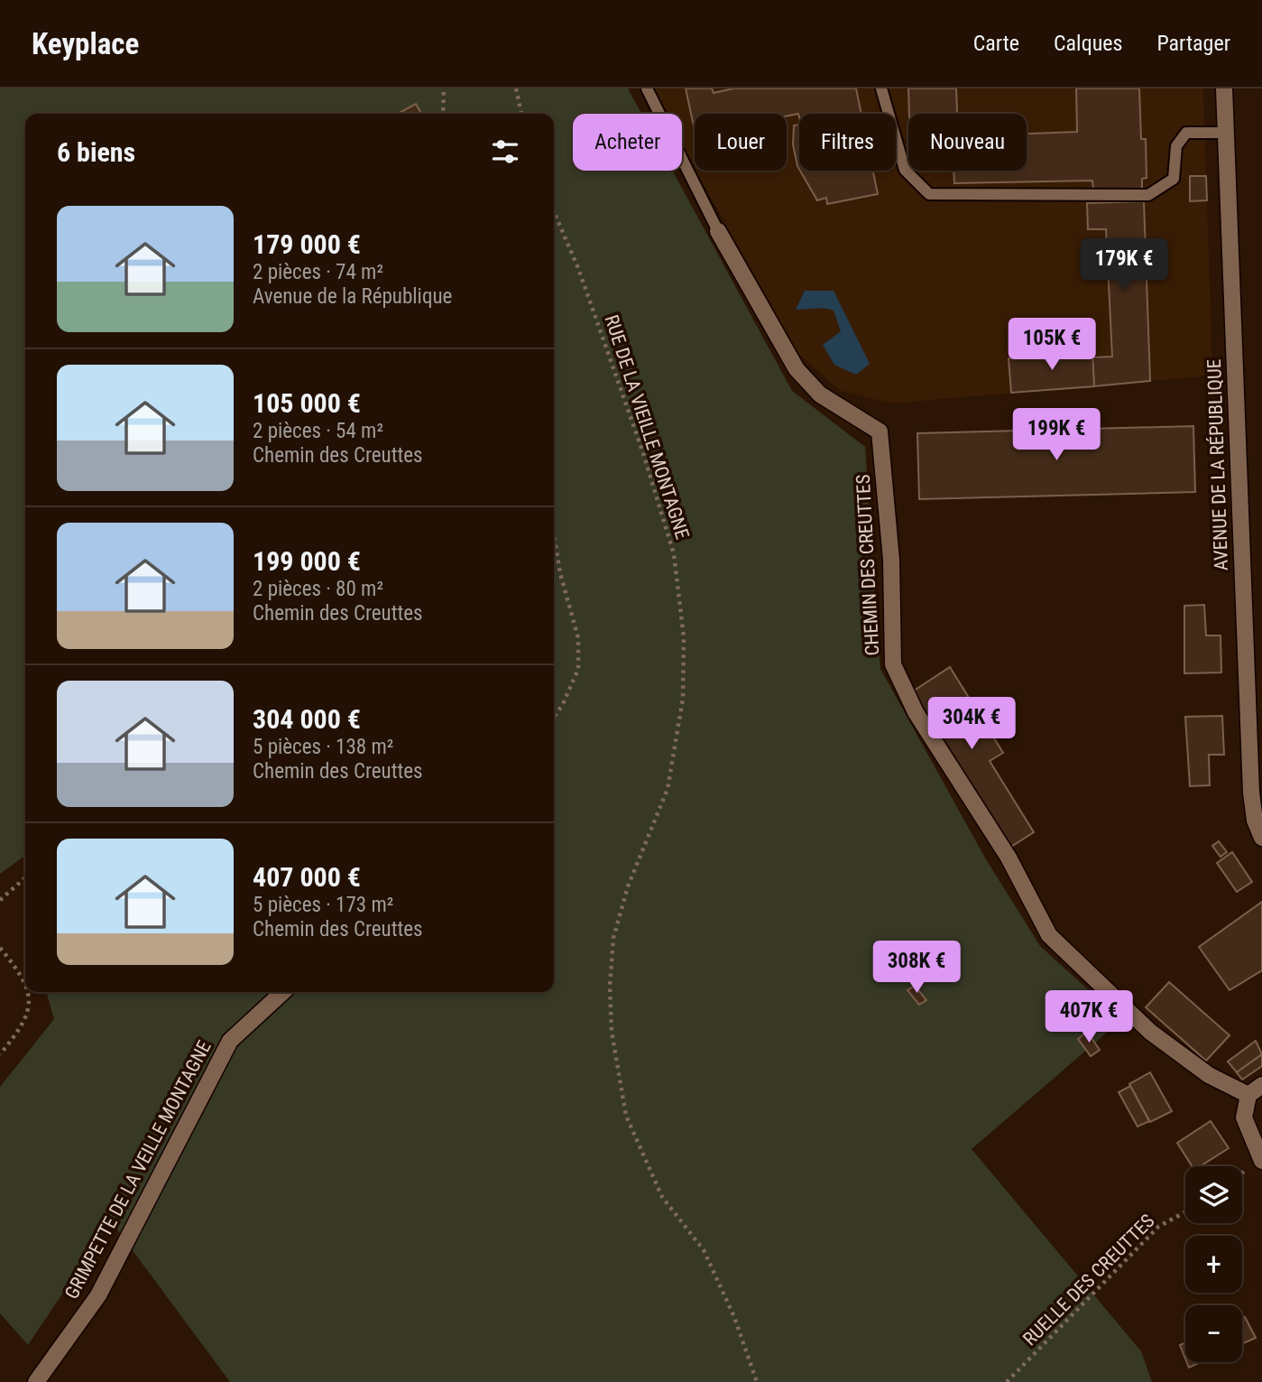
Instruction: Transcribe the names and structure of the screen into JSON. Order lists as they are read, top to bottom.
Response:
{
  "streets": {
    "street": ["AVENUE DE LA RÉPUBLIQUE", "CHEMIN DES CREUTTES", "GRIMPETTE DE LA VEILLE MONTAGNE"],
    "path": ["RUE DE LA VIEILLE MONTAGNE", "RUELLE DES CREUTTES"]
  },
  "page": {
    "header": "Keyplace",
    "nav": ["Carte", "Calques", "Partager"],
    "chip": [
      "Acheter",
      "Louer",
      "Filtres",
      "Nouveau"
    ],
    "heading": "6 biens",
    "list": [
      {
        "name": "179 000 €",
        "note": "2 pièces · 74 m² · Avenue de la République"
      },
      {
        "name": "105 000 €",
        "note": "2 pièces · 54 m² · Chemin des Creuttes"
      },
      {
        "name": "199 000 €",
        "note": "2 pièces · 80 m² · Chemin des Creuttes"
      },
      {
        "name": "304 000 €",
        "note": "5 pièces · 138 m² · Chemin des Creuttes"
      },
      {
        "name": "407 000 €",
        "note": "5 pièces · 173 m² · Chemin des Creuttes"
      }
    ],
    "price": [
      "179K €",
      "105K €",
      "199K €",
      "304K €",
      "308K €",
      "407K €"
    ],
    "map_buttons": ["+", "−"]
  }
}
